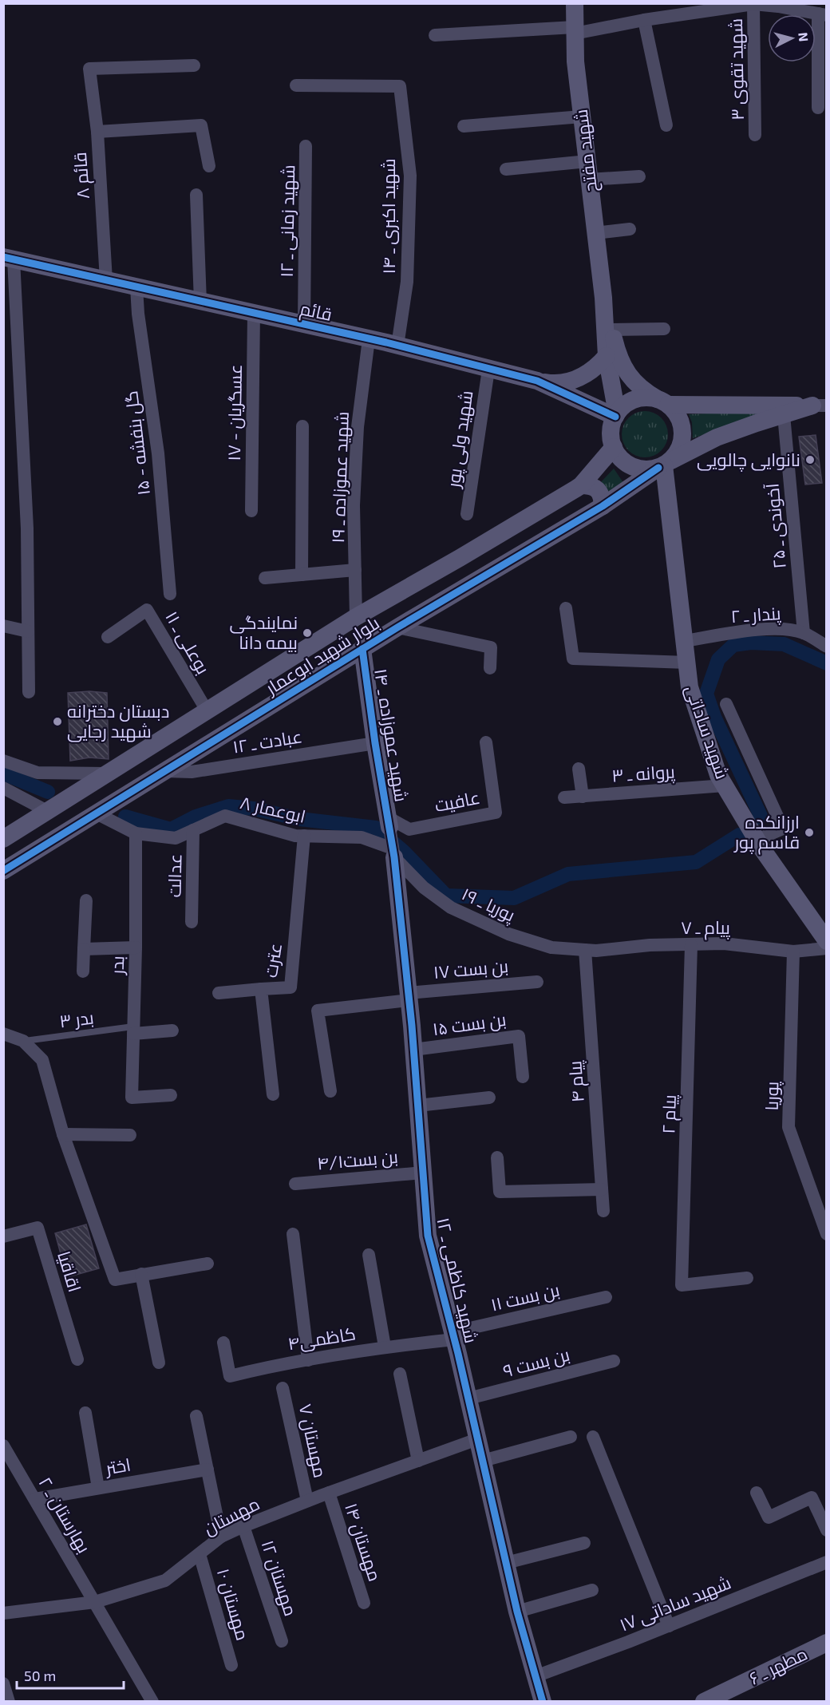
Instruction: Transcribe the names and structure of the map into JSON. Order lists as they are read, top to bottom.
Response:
{
  "streets": {
    "street": [
      "شهید تقوی ۳",
      "شهید مفتح",
      "قائم ۸",
      "شهید اکبری ـ ۱۴",
      "شهید زمانی ـ ۱۲",
      "قائم",
      "عسگریان - ۱۷",
      "شهید ولی پور",
      "گل بنفشه - ۱۵",
      "شهید عموزاده ـ ۱۹",
      "آخوندی ـ ۲۵",
      "پندار ـ ۲",
      "بوعلی ـ ۱۱",
      "بلوار شهید ابوعمار",
      "شهید ساداتی",
      "شهید عموزاده ـ ۱۴",
      "عبادت ـ ۱۲",
      "پروانه ـ ۳",
      "عافیت",
      "ابوعمار ۸",
      "عدالت",
      "پوریا ـ ۱۹",
      "پیام ـ ۷",
      "عترت",
      "بدر",
      "بن بست ۱۷",
      "بن بست ۱۵",
      "پیام ۴",
      "پوریا",
      "پیام ۲",
      "بن بست۴/۱",
      "اقاقیا",
      "شهید کاظمی ـ ۱۲",
      "بن بست ۱۱",
      "کاظمی۴",
      "بن بست ۹",
      "مهستان ۷",
      "اختر",
      "بهارستان ـ ۲",
      "مهستان",
      "مهستان ۱۴",
      "مهستان ۱۲",
      "شهید ساداتی ۱۷",
      "مهستان ۱۰",
      "مطهر ـ ۶"
    ],
    "lane": ["بدر ۳"]
  },
  "crossings": [
    ["قائم ۸", "قائم"],
    ["شهید اکبری ـ ۱۴", "قائم"],
    ["شهید زمانی ـ ۱۲", "قائم"],
    ["قائم", "عسگریان - ۱۷"],
    ["قائم", "شهید ولی پور"],
    ["قائم", "گل بنفشه - ۱۵"],
    ["قائم", "شهید عموزاده ـ ۱۹"],
    ["قائم", "بلوار شهید ابوعمار"],
    ["قائم", "شهید ساداتی"],
    ["شهید عموزاده ـ ۱۹", "بلوار شهید ابوعمار"],
    ["آخوندی ـ ۲۵", "پندار ـ ۲"],
    ["پندار ـ ۲", "شهید ساداتی"],
    ["بوعلی ـ ۱۱", "بلوار شهید ابوعمار"],
    ["بلوار شهید ابوعمار", "شهید ساداتی"],
    ["بلوار شهید ابوعمار", "شهید عموزاده ـ ۱۴"],
    ["بلوار شهید ابوعمار", "عبادت ـ ۱۲"],
    ["بلوار شهید ابوعمار", "ابوعمار ۸"],
    ["شهید ساداتی", "پروانه ـ ۳"],
    ["شهید عموزاده ـ ۱۴", "عبادت ـ ۱۲"],
    ["شهید عموزاده ـ ۱۴", "عافیت"],
    ["ابوعمار ۸", "عدالت"],
    ["ابوعمار ۸", "پوریا ـ ۱۹"],
    ["ابوعمار ۸", "عترت"],
    ["ابوعمار ۸", "بدر"],
    ["ابوعمار ۸", "شهید کاظمی ـ ۱۲"],
    ["پوریا ـ ۱۹", "پیام ـ ۷"],
    ["پوریا ـ ۱۹", "پیام ۴"],
    ["پوریا ـ ۱۹", "شهید کاظمی ـ ۱۲"],
    ["پیام ـ ۷", "پیام ۴"],
    ["پیام ـ ۷", "پوریا"],
    ["پیام ـ ۷", "پیام ۲"],
    ["بدر", "بدر ۳"],
    ["بن بست ۱۷", "شهید کاظمی ـ ۱۲"],
    ["بن بست ۱۵", "شهید کاظمی ـ ۱۲"],
    ["بن بست۴/۱", "شهید کاظمی ـ ۱۲"],
    ["شهید کاظمی ـ ۱۲", "بن بست ۱۱"],
    ["شهید کاظمی ـ ۱۲", "کاظمی۴"],
    ["شهید کاظمی ـ ۱۲", "بن بست ۹"],
    ["شهید کاظمی ـ ۱۲", "مهستان"],
    ["شهید کاظمی ـ ۱۲", "شهید ساداتی ۱۷"],
    ["بن بست ۱۱", "کاظمی۴"],
    ["مهستان ۷", "مهستان"],
    ["اختر", "بهارستان ـ ۲"],
    ["بهارستان ـ ۲", "مهستان"],
    ["مهستان", "مهستان ۱۴"],
    ["مهستان", "مهستان ۱۲"],
    ["مهستان", "مهستان ۱۰"]
  ],
  "places": [
    "نانوایی چالویی",
    "نمایندگی بیمه دانا",
    "دبستان دخترانه شهید رجایی",
    "ارزانکده قاسم پور"
  ],
  "scale_bar": "50 m",
  "north": "right"
}
